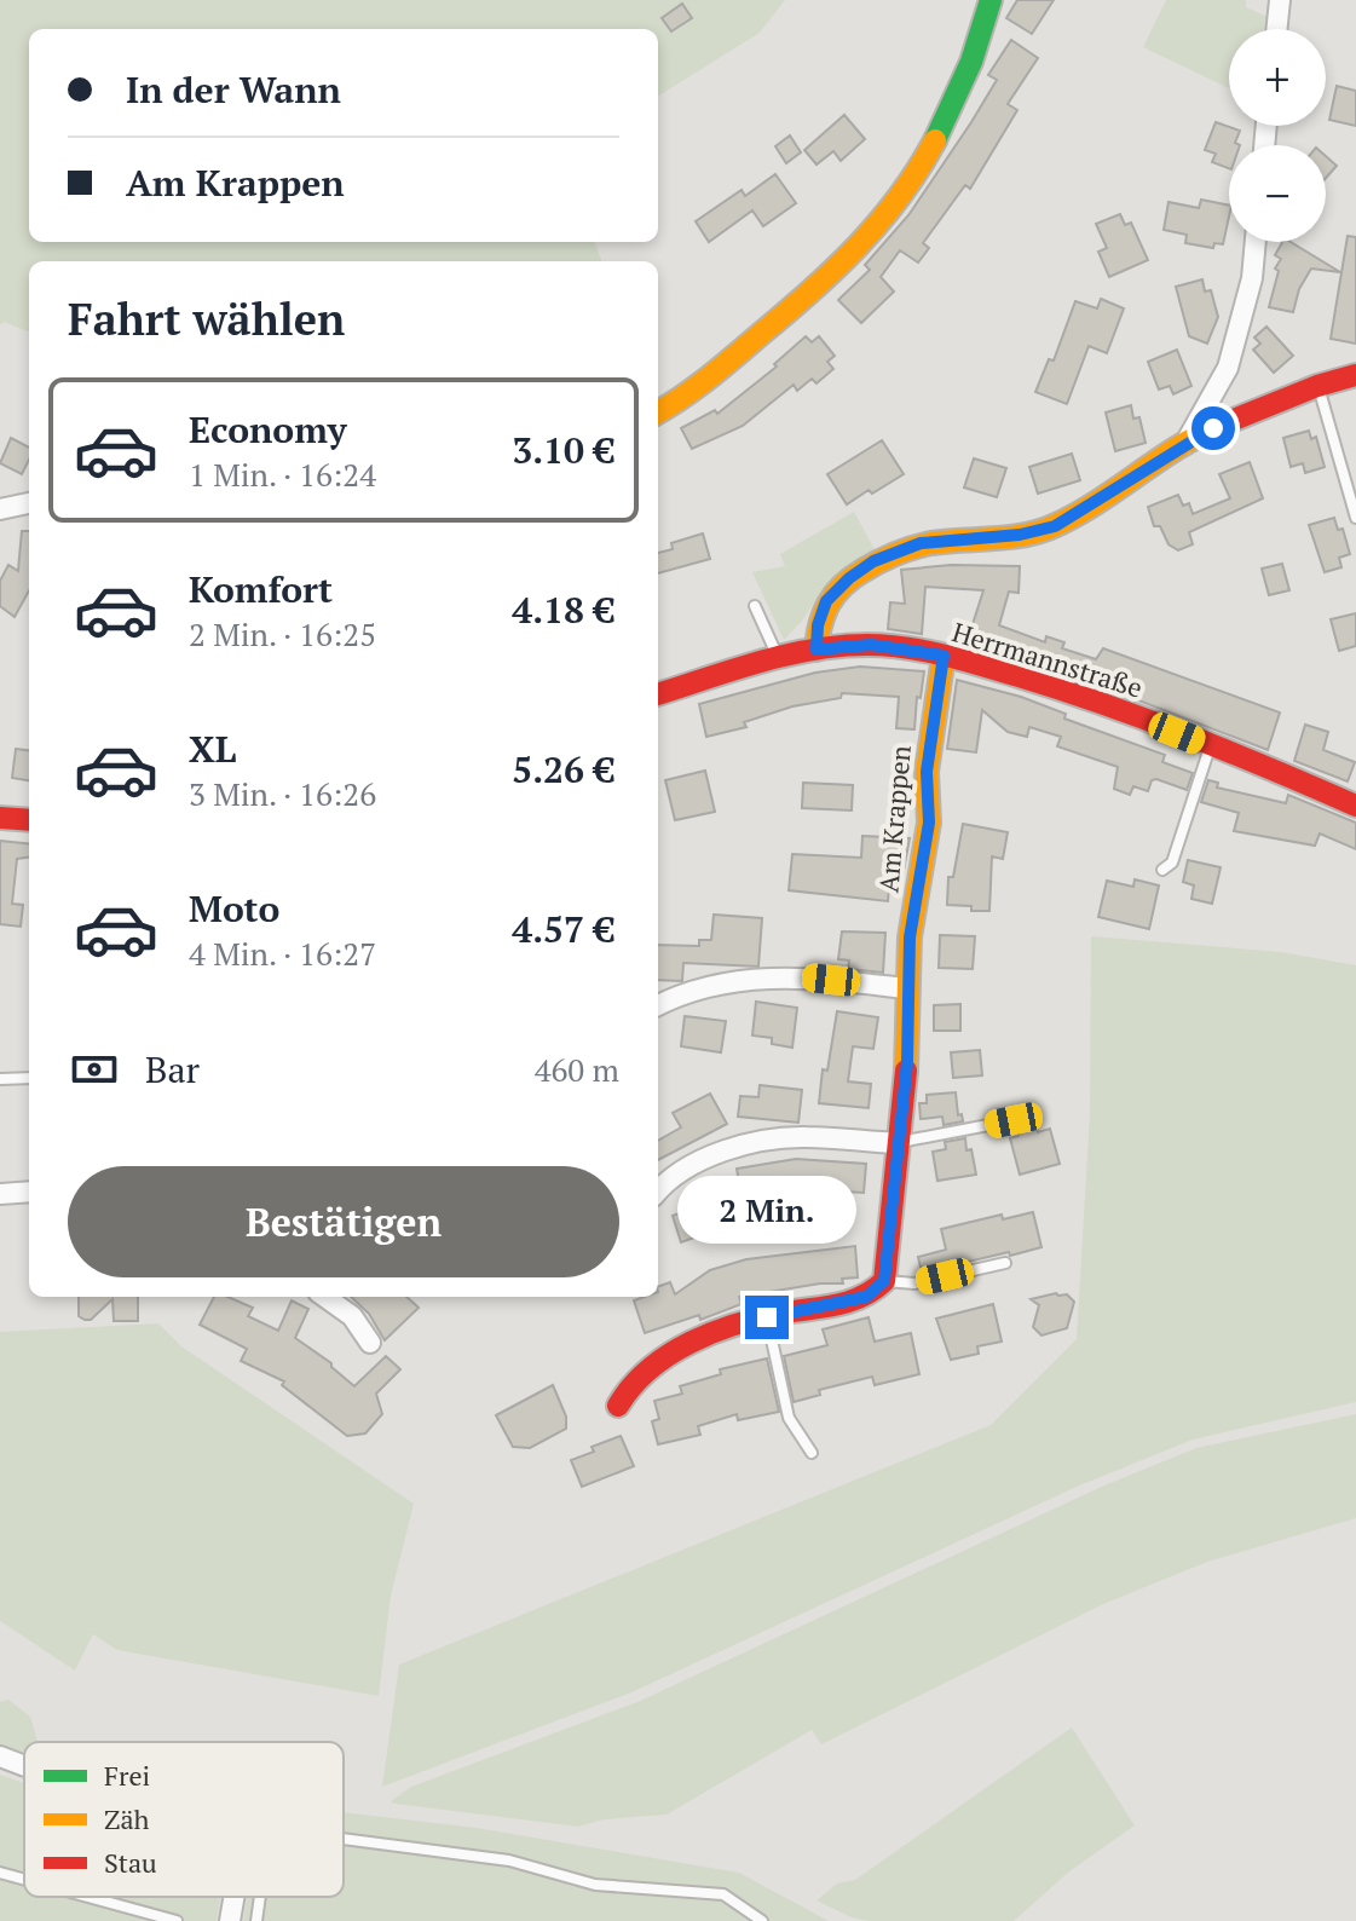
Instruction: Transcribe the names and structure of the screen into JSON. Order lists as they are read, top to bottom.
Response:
{
  "streets": {
    "street": ["Herrmannstraße", "Am Krappen"]
  },
  "crossings": [
    ["Herrmannstraße", "Am Krappen"]
  ],
  "legend": ["Frei", "Zäh", "Stau"],
  "page": {
    "map_buttons": ["+", "−"],
    "banner": ["In der Wann", "Am Krappen"],
    "heading": "Fahrt wählen",
    "list": [
      {
        "name": "Economy",
        "note": "1 Min. · 16:24",
        "value": "3.10 €"
      },
      {
        "name": "Komfort",
        "note": "2 Min. · 16:25",
        "value": "4.18 €"
      },
      {
        "name": "XL",
        "note": "3 Min. · 16:26",
        "value": "5.26 €"
      },
      {
        "name": "Moto",
        "note": "4 Min. · 16:27",
        "value": "4.57 €"
      }
    ],
    "pay": ["Bar", "460 m"],
    "buttons": "Bestätigen",
    "bubble": "2 Min."
  }
}
